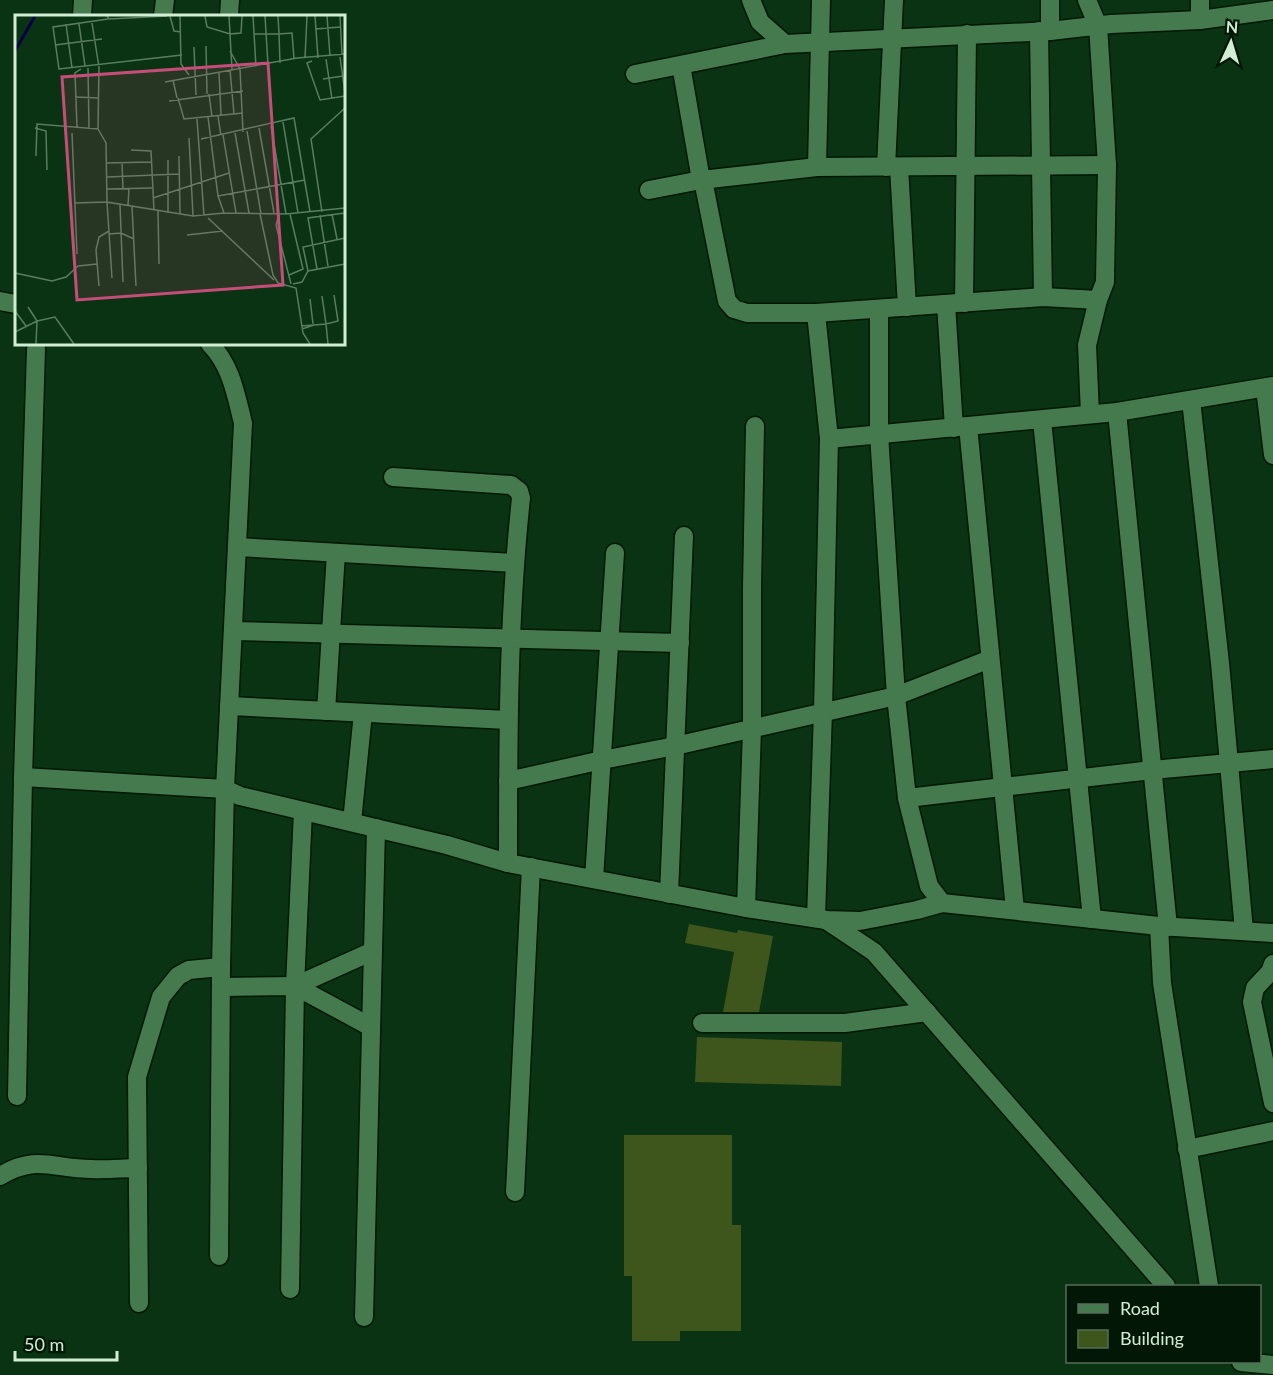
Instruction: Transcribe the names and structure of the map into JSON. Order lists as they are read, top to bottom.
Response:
{
  "legend": ["Road", "Building"],
  "scale_bar": "50 m",
  "north": "top"
}
